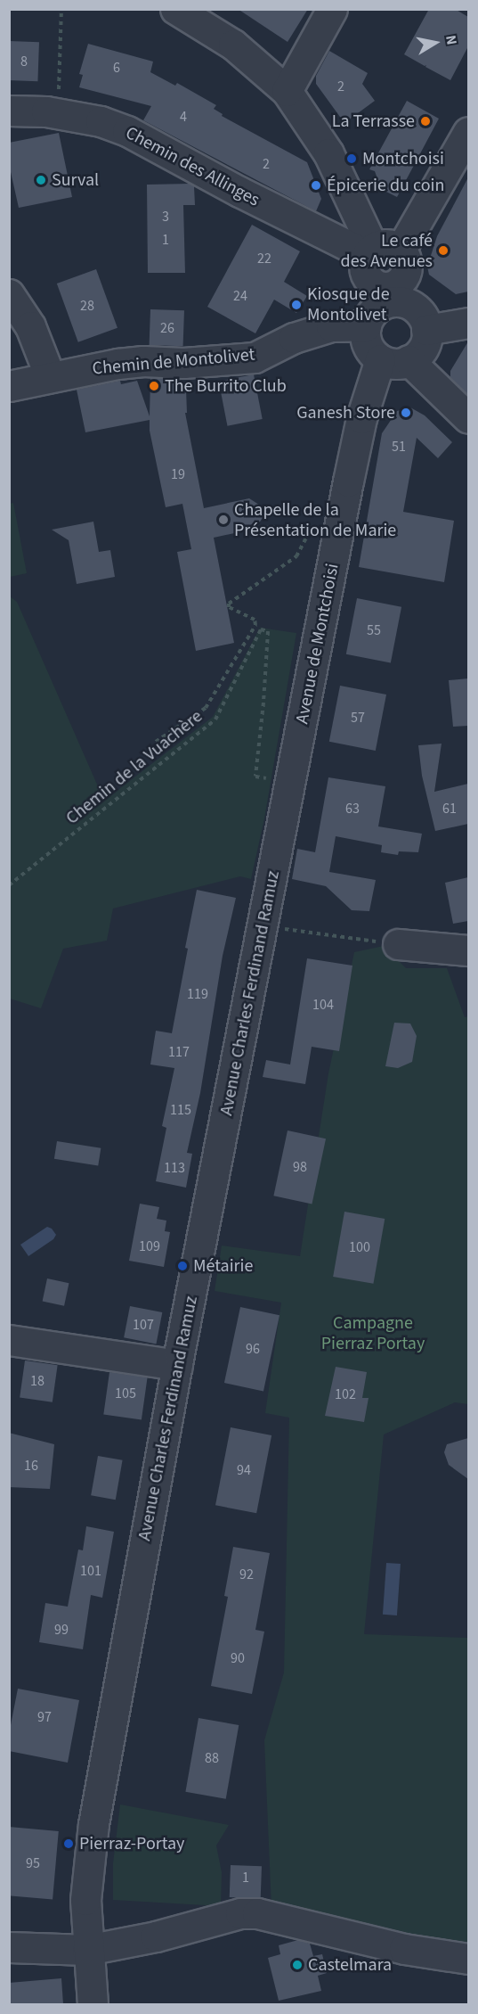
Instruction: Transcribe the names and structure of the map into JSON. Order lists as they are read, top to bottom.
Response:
{
  "streets": {
    "street": [
      "Chemin des Allinges",
      "Chemin de Montolivet",
      "Avenue de Montchoisi",
      "Avenue Charles Ferdinand Ramuz"
    ],
    "path": ["Chemin de la Vuachère"]
  },
  "crossings": [
    ["Chemin de Montolivet", "Avenue de Montchoisi"],
    ["Avenue de Montchoisi", "Avenue Charles Ferdinand Ramuz"]
  ],
  "parks": ["Campagne Pierraz Portay"],
  "places": [
    "La Terrasse",
    "Montchoisi",
    "Surval",
    "Épicerie du coin",
    "Le café des Avenues",
    "Kiosque de Montolivet",
    "The Burrito Club",
    "Ganesh Store",
    "Chapelle de la Présentation de Marie",
    "Métairie",
    "Pierraz-Portay",
    "Castelmara"
  ],
  "house_numbers": [
    "8",
    "6",
    "2",
    "4",
    "2",
    "3",
    "1",
    "22",
    "24",
    "28",
    "26",
    "51",
    "19",
    "55",
    "57",
    "63",
    "61",
    "119",
    "104",
    "117",
    "115",
    "98",
    "113",
    "109",
    "100",
    "107",
    "96",
    "18",
    "105",
    "102",
    "16",
    "94",
    "101",
    "92",
    "99",
    "90",
    "97",
    "88",
    "95",
    "1"
  ],
  "north": "right"
}
